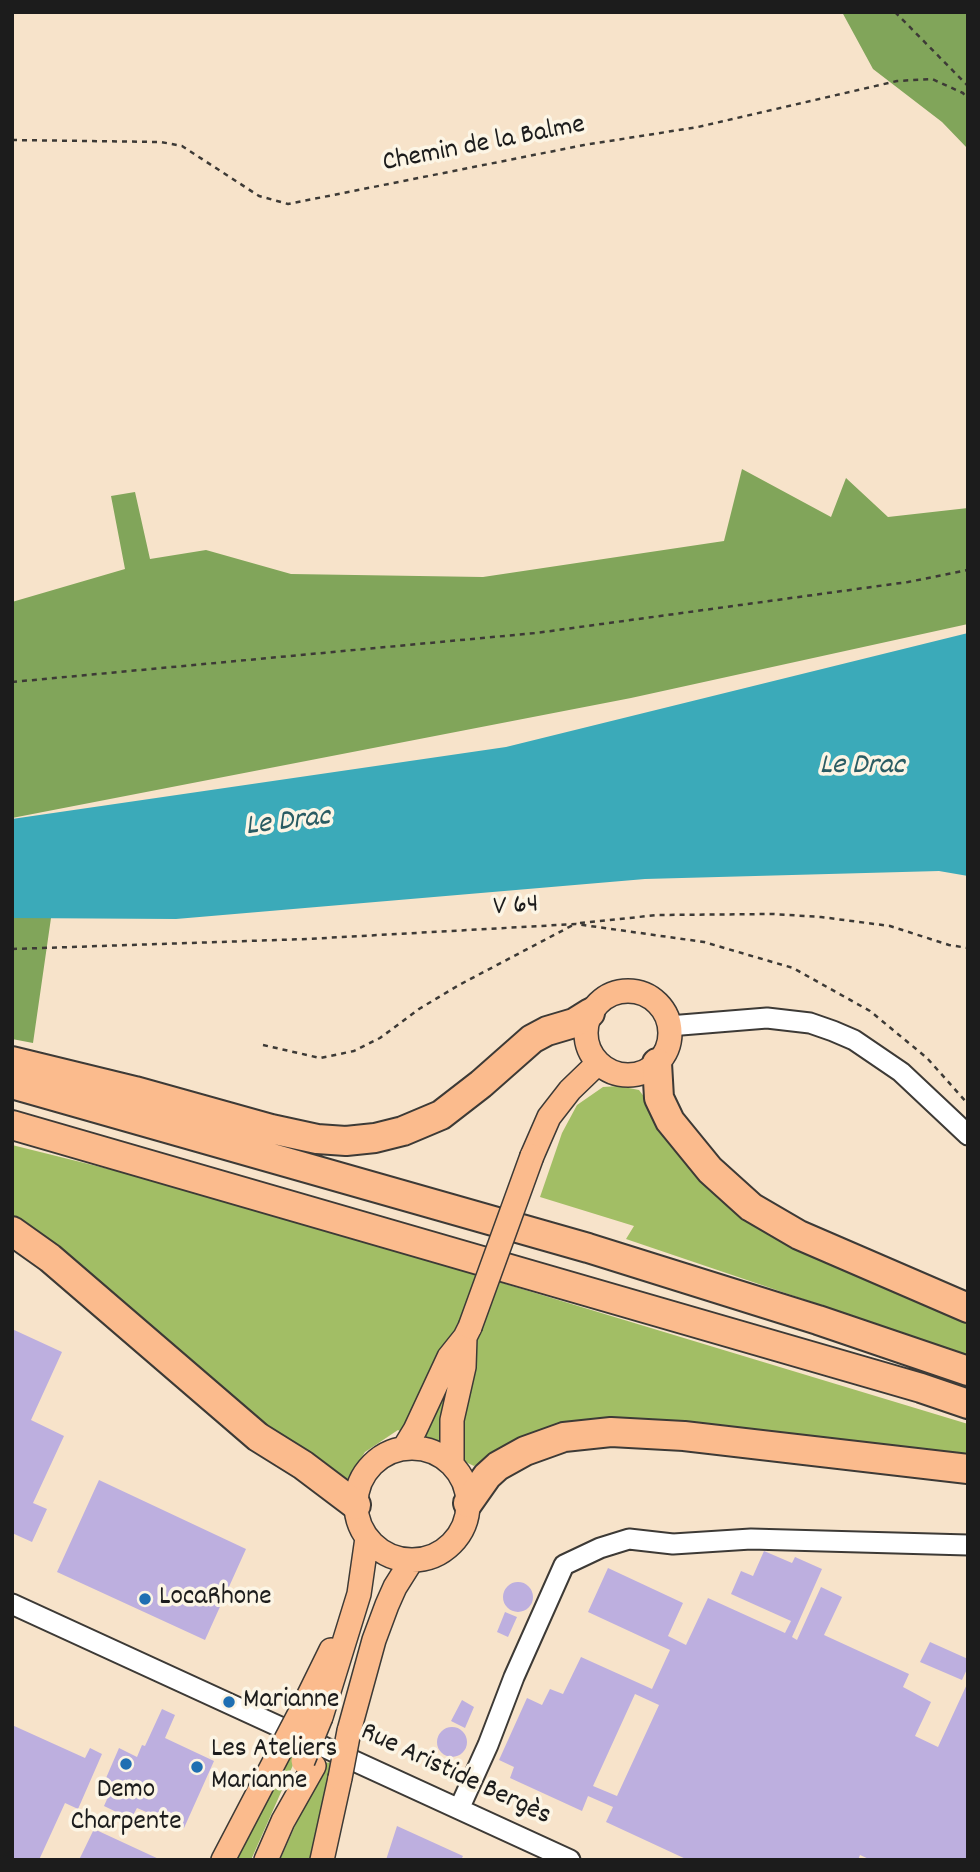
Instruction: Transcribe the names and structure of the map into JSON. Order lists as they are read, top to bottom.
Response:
{
  "streets": {
    "street": ["Rue Aristide Bergès"],
    "path": ["Chemin de la Balme", "V 64"]
  },
  "water": ["Le Drac"],
  "places": [
    "LocaRhone",
    "Marianne",
    "Demo Charpente",
    "Les Ateliers Marianne"
  ]
}
